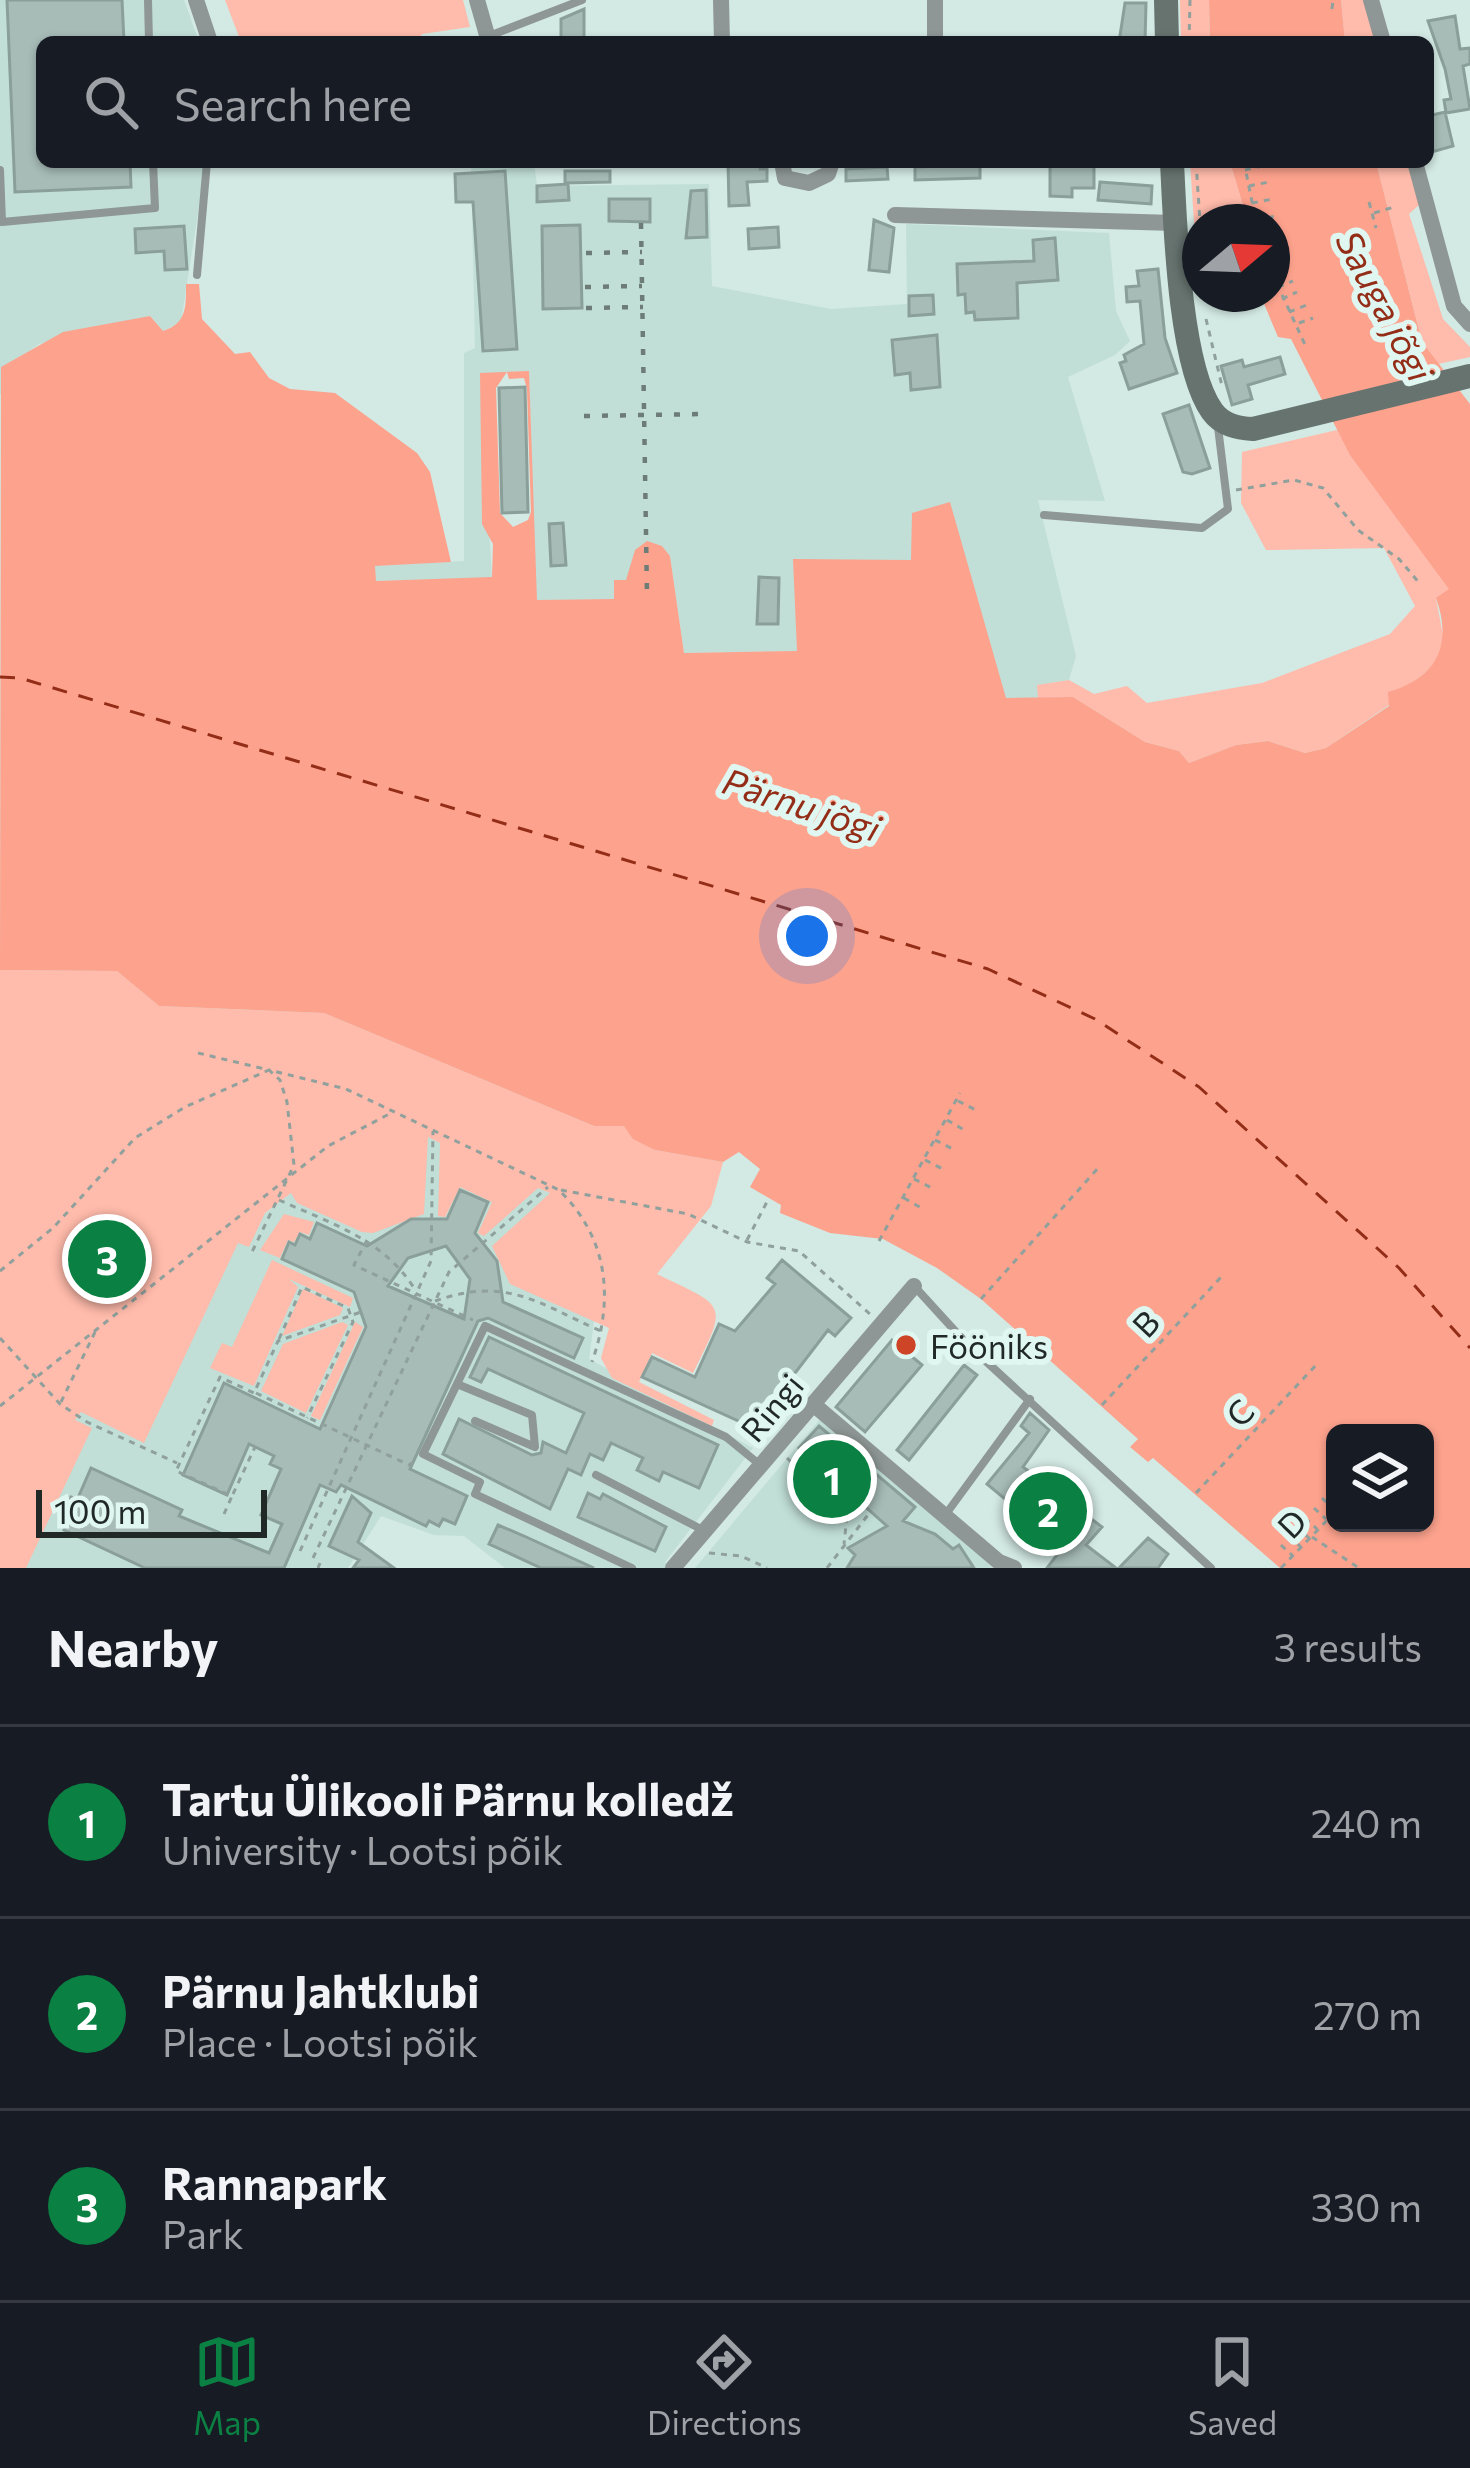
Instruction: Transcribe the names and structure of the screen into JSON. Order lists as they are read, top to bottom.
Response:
{
  "streets": {
    "street": ["Ringi"],
    "path": ["B", "C", "D"]
  },
  "water": ["Sauga jõgi", "Pärnu jõgi"],
  "places": ["Fööniks"],
  "scale_bar": "100 m",
  "north": "right",
  "page": {
    "search": "Search here",
    "pins": ["3", "1", "2"],
    "scale": "100 m",
    "heading": ["Nearby", "3 results"],
    "list": [
      {
        "mark": "1",
        "name": "Tartu Ülikooli Pärnu kolledž",
        "note": "University · Lootsi põik",
        "value": "240 m"
      },
      {
        "mark": "2",
        "name": "Pärnu Jahtklubi",
        "note": "Place · Lootsi põik",
        "value": "270 m"
      },
      {
        "mark": "3",
        "name": "Rannapark",
        "note": "Park",
        "value": "330 m"
      }
    ],
    "nav": ["Map", "Directions", "Saved"]
  }
}
